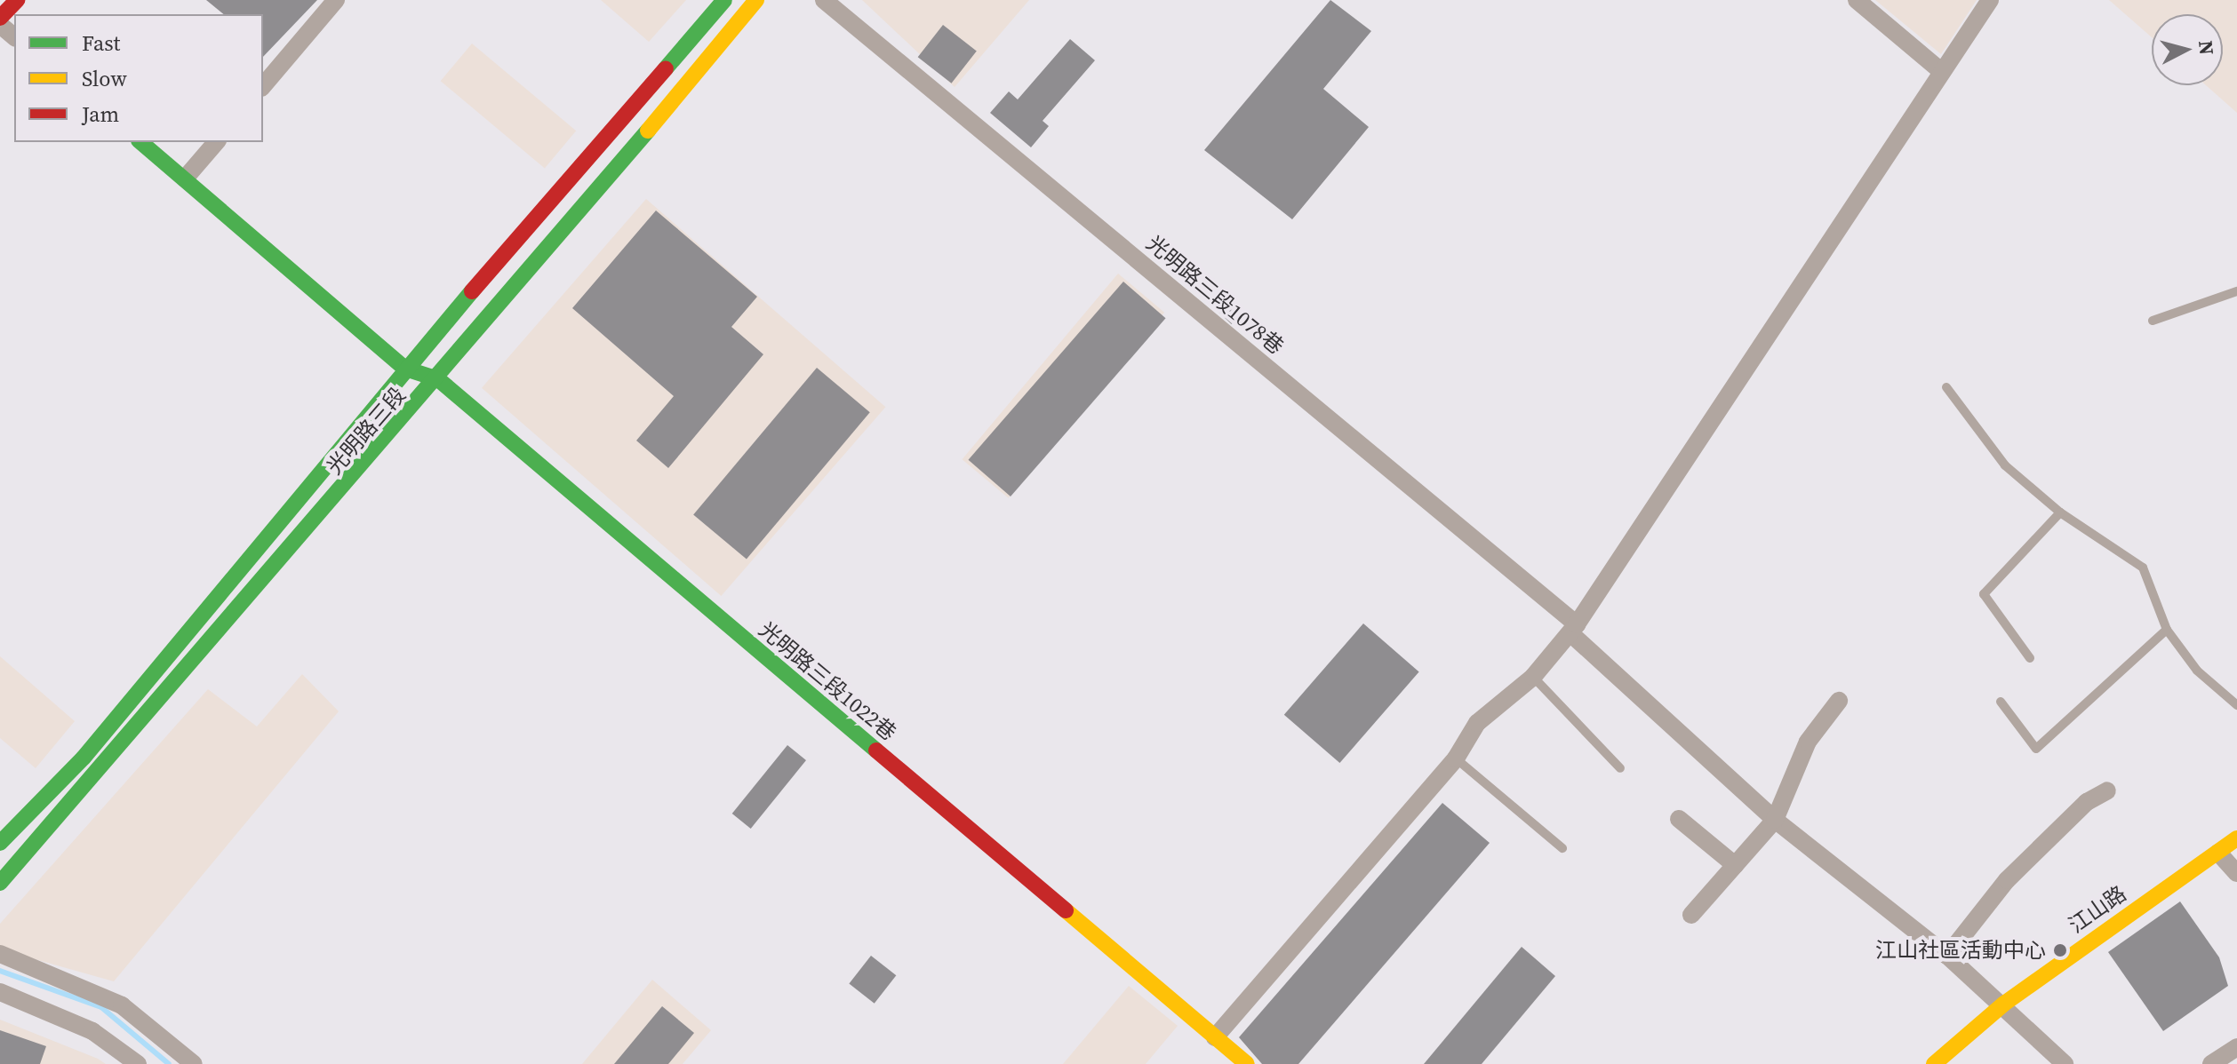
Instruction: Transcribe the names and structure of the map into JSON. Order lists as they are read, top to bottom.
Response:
{
  "streets": {
    "street": [
      "光明路三段1078巷",
      "光明路三段",
      "光明路三段1022巷",
      "江山路"
    ]
  },
  "crossings": [
    ["光明路三段1078巷", "江山路"],
    ["光明路三段", "光明路三段1022巷"]
  ],
  "places": ["江山社區活動中心"],
  "legend": ["Fast", "Slow", "Jam"],
  "north": "right"
}
